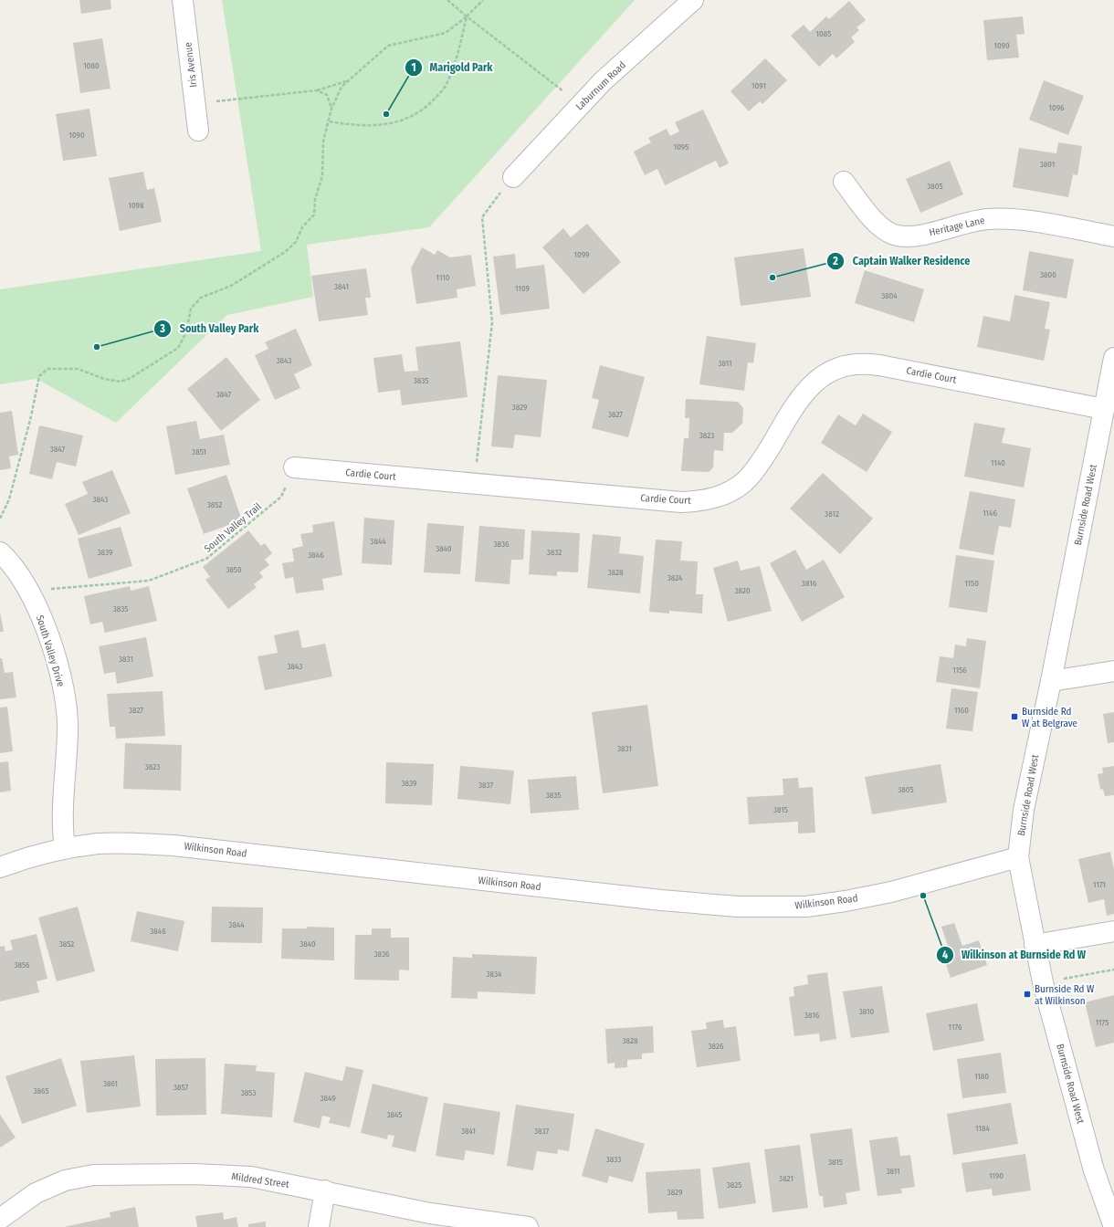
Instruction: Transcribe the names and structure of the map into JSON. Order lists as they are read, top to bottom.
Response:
{
  "streets": {
    "street": [
      "Iris Avenue",
      "Laburnum Road",
      "Heritage Lane",
      "Cardie Court",
      "Burnside Road West",
      "South Valley Drive",
      "Wilkinson Road",
      "Mildred Street"
    ],
    "path": ["South Valley Trail"]
  },
  "crossings": [
    ["Cardie Court", "Burnside Road West"],
    ["Cardie Court", "South Valley Trail"],
    ["Burnside Road West", "Wilkinson Road"],
    ["South Valley Trail", "South Valley Drive"],
    ["South Valley Drive", "Wilkinson Road"]
  ],
  "places": {
    "other": [
      "Marigold Park",
      "Captain Walker Residence",
      "South Valley Park",
      "Wilkinson at Burnside Rd W"
    ],
    "transit": ["Burnside Rd W at Belgrave", "Burnside Rd W at Wilkinson"]
  },
  "house_numbers": [
    "1085",
    "1090",
    "1080",
    "1091",
    "1096",
    "1090",
    "1095",
    "3801",
    "3805",
    "1098",
    "1099",
    "3800",
    "1110",
    "3841",
    "1109",
    "3804",
    "3843",
    "3811",
    "3835",
    "3847",
    "3829",
    "3827",
    "3823",
    "3847",
    "3851",
    "1140",
    "3843",
    "3852",
    "1146",
    "3812",
    "3844",
    "3836",
    "3840",
    "3839",
    "3832",
    "3846",
    "3850",
    "3828",
    "3824",
    "3816",
    "1150",
    "3820",
    "3835",
    "3831",
    "3843",
    "1156",
    "3827",
    "1160",
    "3831",
    "3823",
    "3839",
    "3837",
    "3805",
    "3835",
    "3815",
    "1171",
    "3844",
    "3846",
    "3852",
    "3840",
    "3836",
    "3856",
    "3834",
    "3810",
    "3816",
    "1175",
    "1176",
    "3828",
    "3826",
    "1180",
    "3861",
    "3857",
    "3865",
    "3853",
    "3849",
    "3845",
    "1184",
    "3841",
    "3837",
    "3833",
    "3815",
    "3811",
    "1190",
    "3821",
    "3825",
    "3829"
  ]
}
